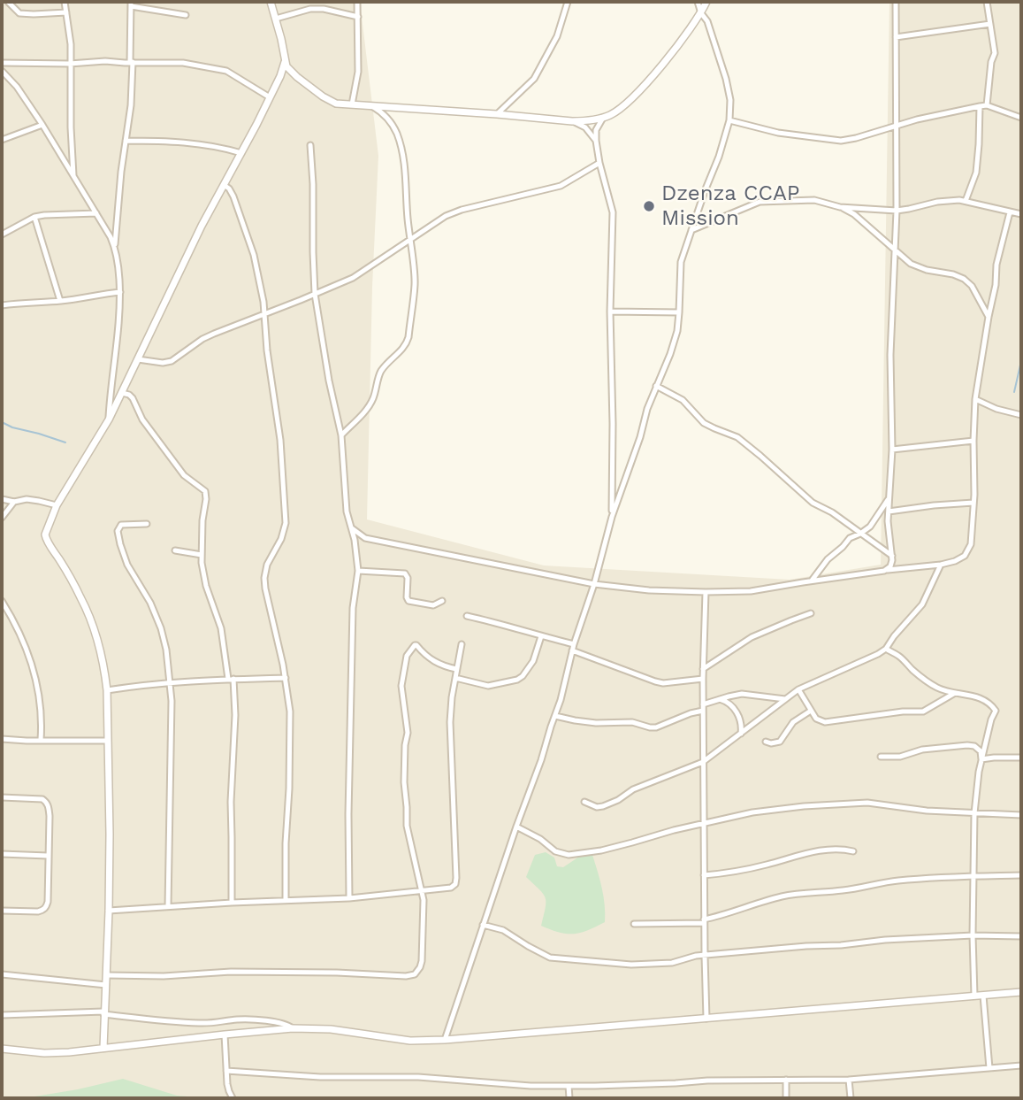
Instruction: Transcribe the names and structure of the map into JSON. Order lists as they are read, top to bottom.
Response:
{
  "places": ["Dzenza CCAP Mission"]
}
